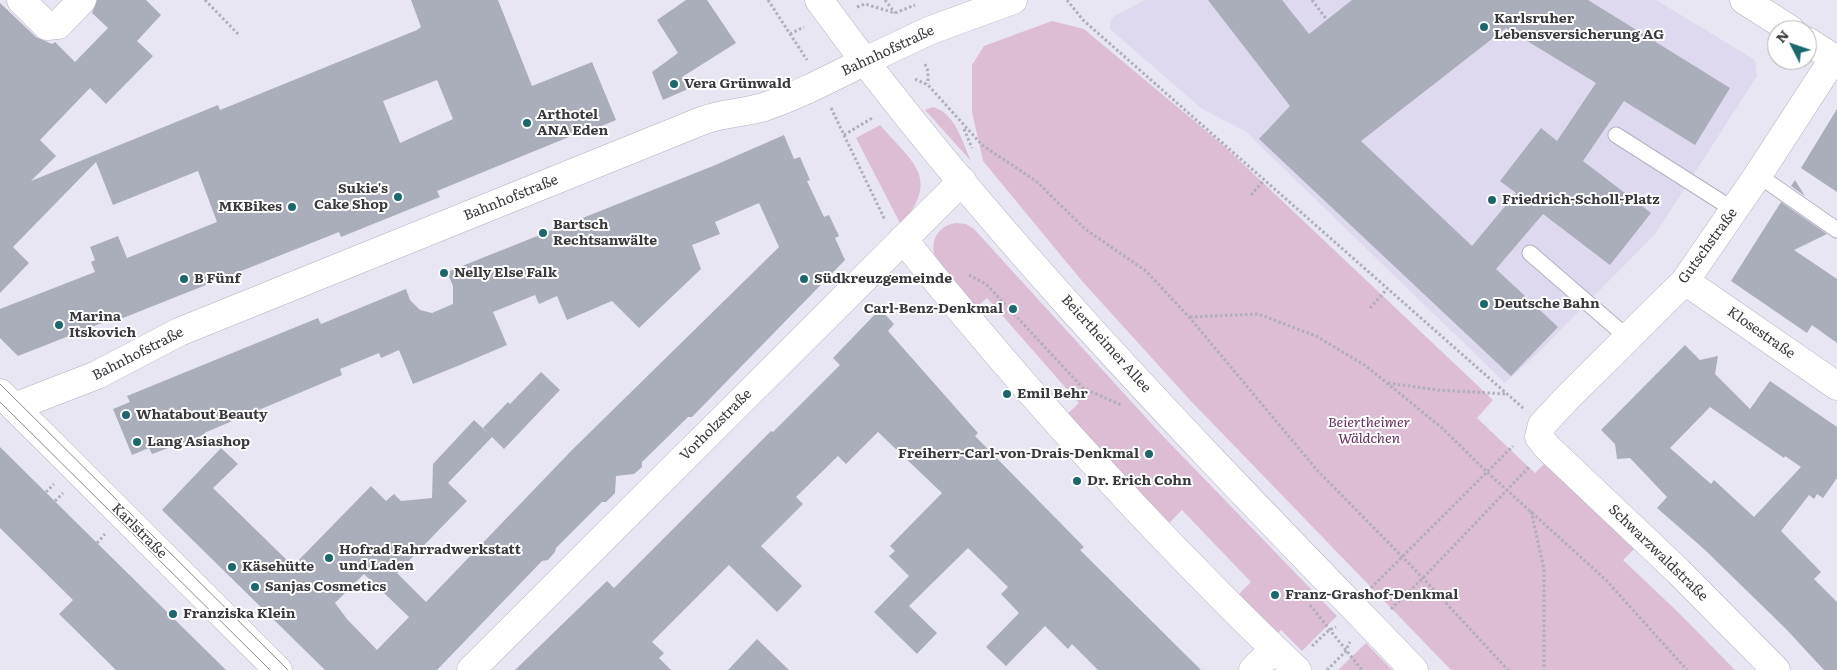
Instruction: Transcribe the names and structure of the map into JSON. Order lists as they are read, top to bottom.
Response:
{
  "streets": {
    "street": [
      "Bahnhofstraße",
      "Gutschstraße",
      "Klosestraße",
      "Beiertheimer Allee",
      "Vorholzstraße",
      "Karlstraße",
      "Schwarzwaldstraße"
    ]
  },
  "crossings": [
    ["Bahnhofstraße", "Beiertheimer Allee"],
    ["Bahnhofstraße", "Karlstraße"],
    ["Gutschstraße", "Klosestraße"],
    ["Gutschstraße", "Schwarzwaldstraße"],
    ["Beiertheimer Allee", "Vorholzstraße"]
  ],
  "parks": ["Beiertheimer Wäldchen"],
  "places": [
    "Karlsruher Lebensversicherung AG",
    "Vera Grünwald",
    "Arthotel ANA Eden",
    "Sukie's Cake Shop",
    "Friedrich-Scholl-Platz",
    "MKBikes",
    "Bartsch Rechtsanwälte",
    "Nelly Else Falk",
    "B Fünf",
    "Südkreuzgemeinde",
    "Deutsche Bahn",
    "Carl-Benz-Denkmal",
    "Marina Itskovich",
    "Emil Behr",
    "Whatabout Beauty",
    "Lang Asiashop",
    "Freiherr-Carl-von-Drais-Denkmal",
    "Dr. Erich Cohn",
    "Hofrad Fahrradwerkstatt und Laden",
    "Käsehütte",
    "Sanjas Cosmetics",
    "Franz-Grashof-Denkmal",
    "Franziska Klein"
  ],
  "north": "top left"
}
